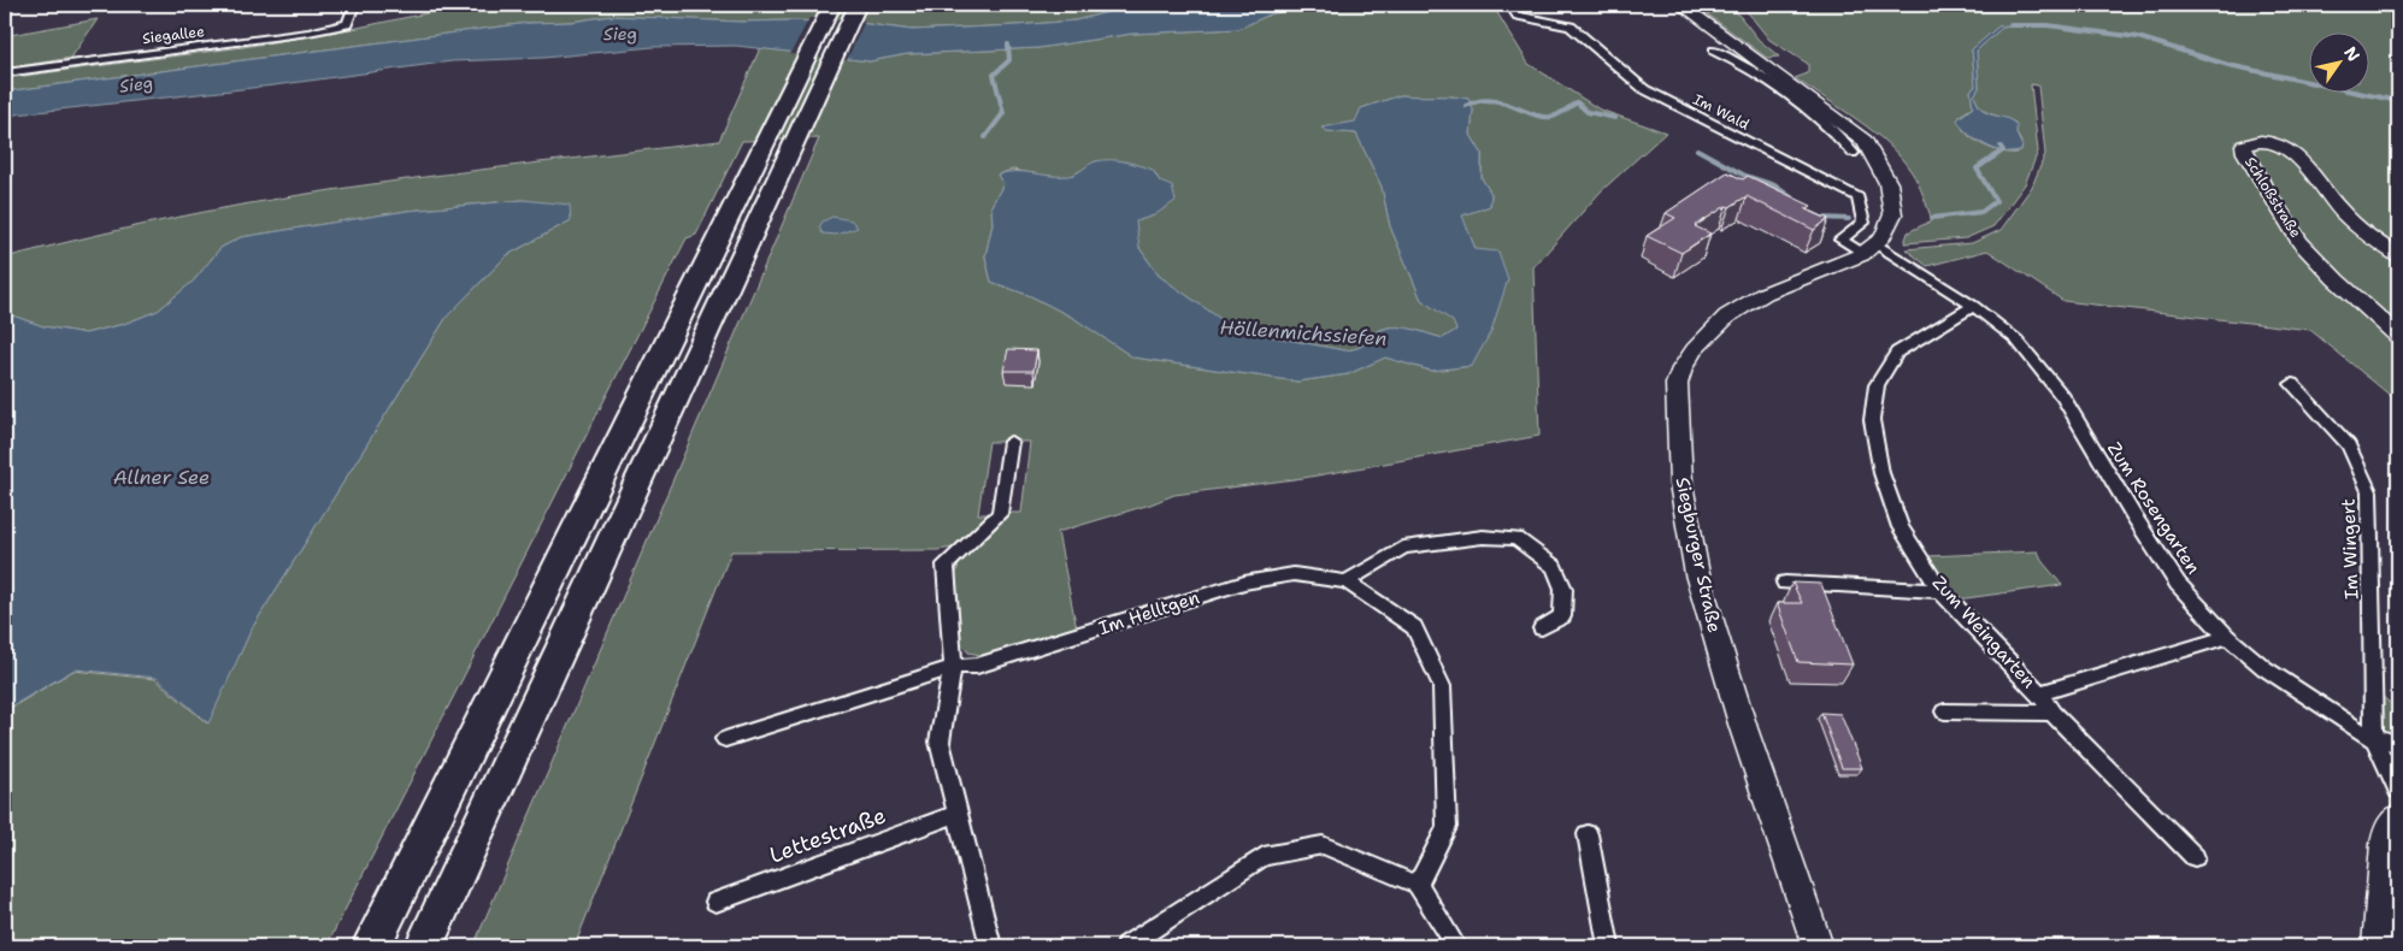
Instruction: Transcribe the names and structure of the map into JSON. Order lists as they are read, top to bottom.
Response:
{
  "streets": {
    "main road": ["Schloßstraße", "Siegburger Straße"],
    "street": [
      "Siegallee",
      "Im Wald",
      "Zum Rosengarten",
      "Im Wingert",
      "Im Helltgen",
      "Zum Weingarten",
      "Lettestraße"
    ]
  },
  "crossings": [
    ["Im Wald", "Zum Rosengarten"],
    ["Im Wald", "Siegburger Straße"],
    ["Zum Rosengarten", "Im Wingert"],
    ["Zum Rosengarten", "Siegburger Straße"],
    ["Zum Rosengarten", "Zum Weingarten"]
  ],
  "water": ["Sieg", "Höllenmichssiefen", "Allner See"],
  "north": "top right"
}
